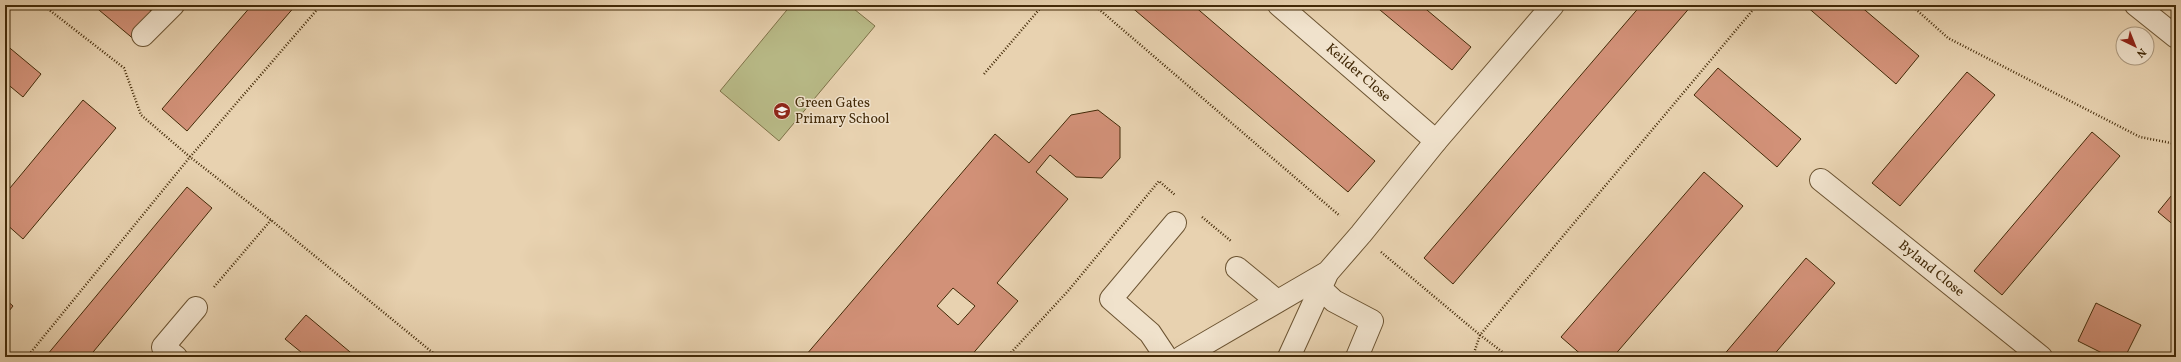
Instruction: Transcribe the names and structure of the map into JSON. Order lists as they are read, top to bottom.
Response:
{
  "streets": {
    "street": ["Keilder Close", "Byland Close"]
  },
  "places": {
    "school or university": ["Green Gates Primary School"]
  },
  "north": "bottom right"
}
